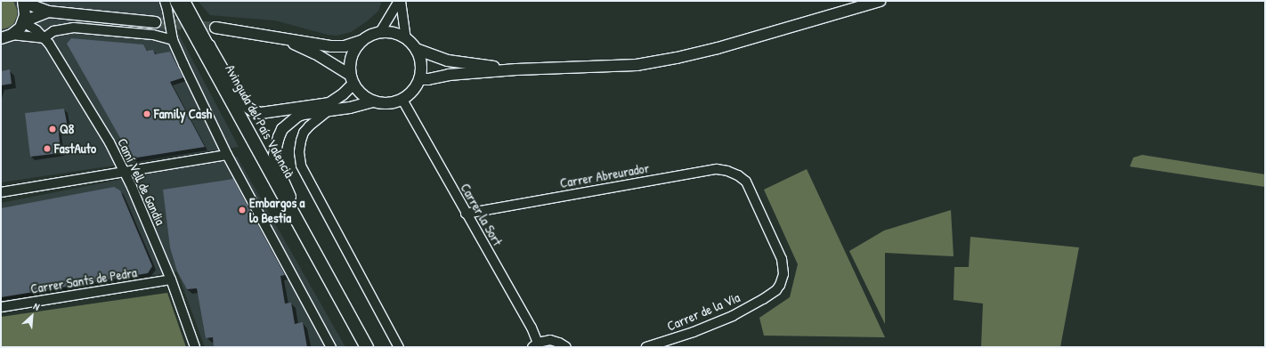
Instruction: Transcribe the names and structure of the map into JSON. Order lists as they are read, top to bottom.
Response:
{
  "streets": {
    "main road": ["Avinguda del País Valencià"],
    "street": [
      "Carrer Abreurador",
      "Camí Vell de Gandia",
      "Carrer la Sort",
      "Carrer Sants de Pedra",
      "Carrer de la Via"
    ]
  },
  "crossings": [
    ["Carrer Abreurador", "Carrer la Sort"],
    ["Carrer Abreurador", "Carrer de la Via"],
    ["Camí Vell de Gandia", "Carrer Sants de Pedra"]
  ],
  "places": [
    "Family Cash",
    "Q8",
    "FastAuto",
    "Embargos a lo Bestia"
  ],
  "north": "top right"
}
